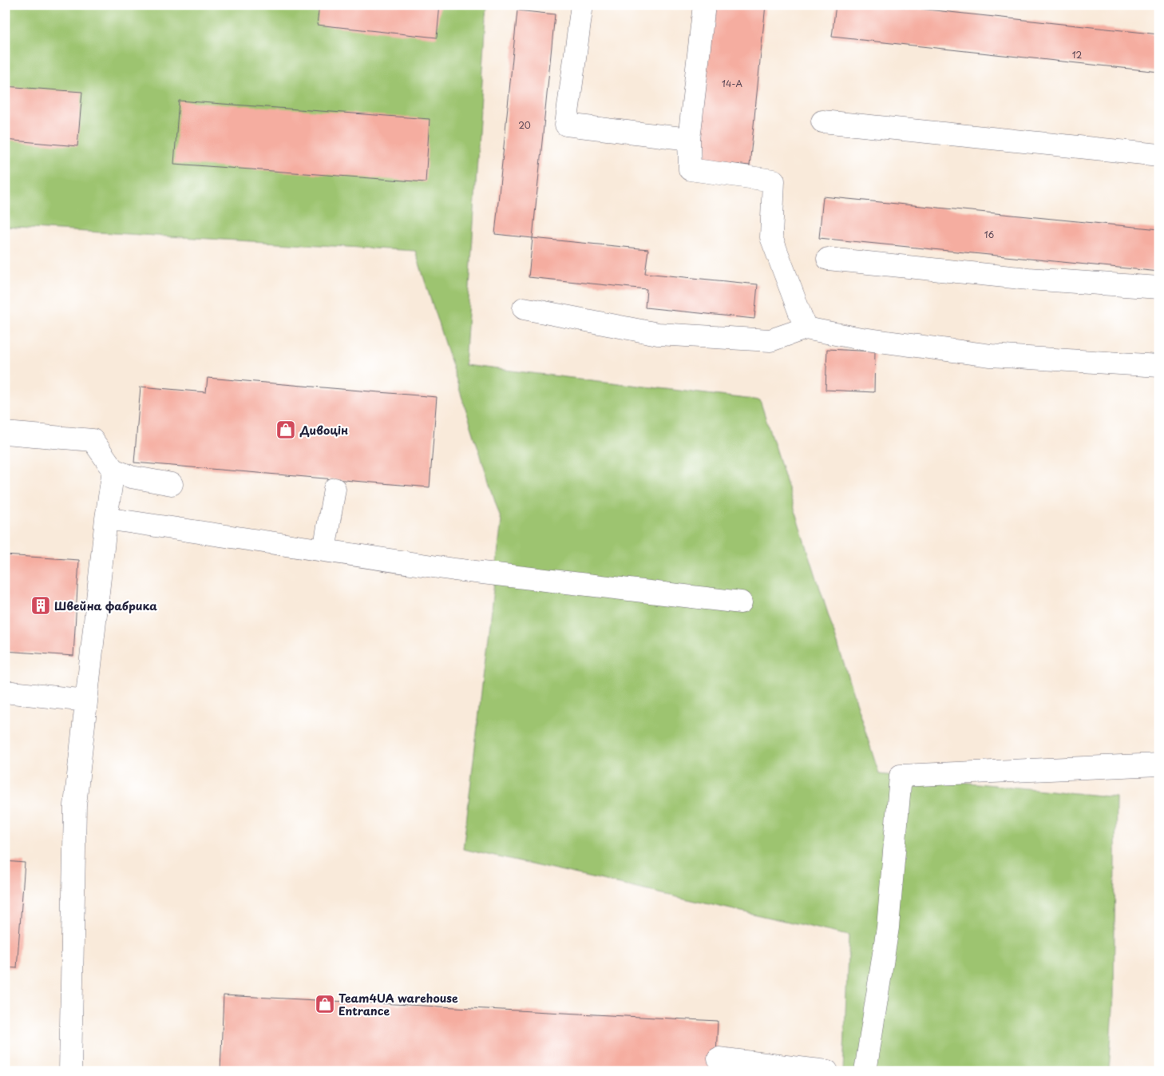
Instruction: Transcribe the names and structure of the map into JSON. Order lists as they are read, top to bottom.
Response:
{
  "places": {
    "shop": ["Дивоцін", "Team4UA warehouse Entrance"],
    "building": ["Швейна фабрика"]
  },
  "house_numbers": [
    "12",
    "14-А",
    "20",
    "16"
  ]
}
